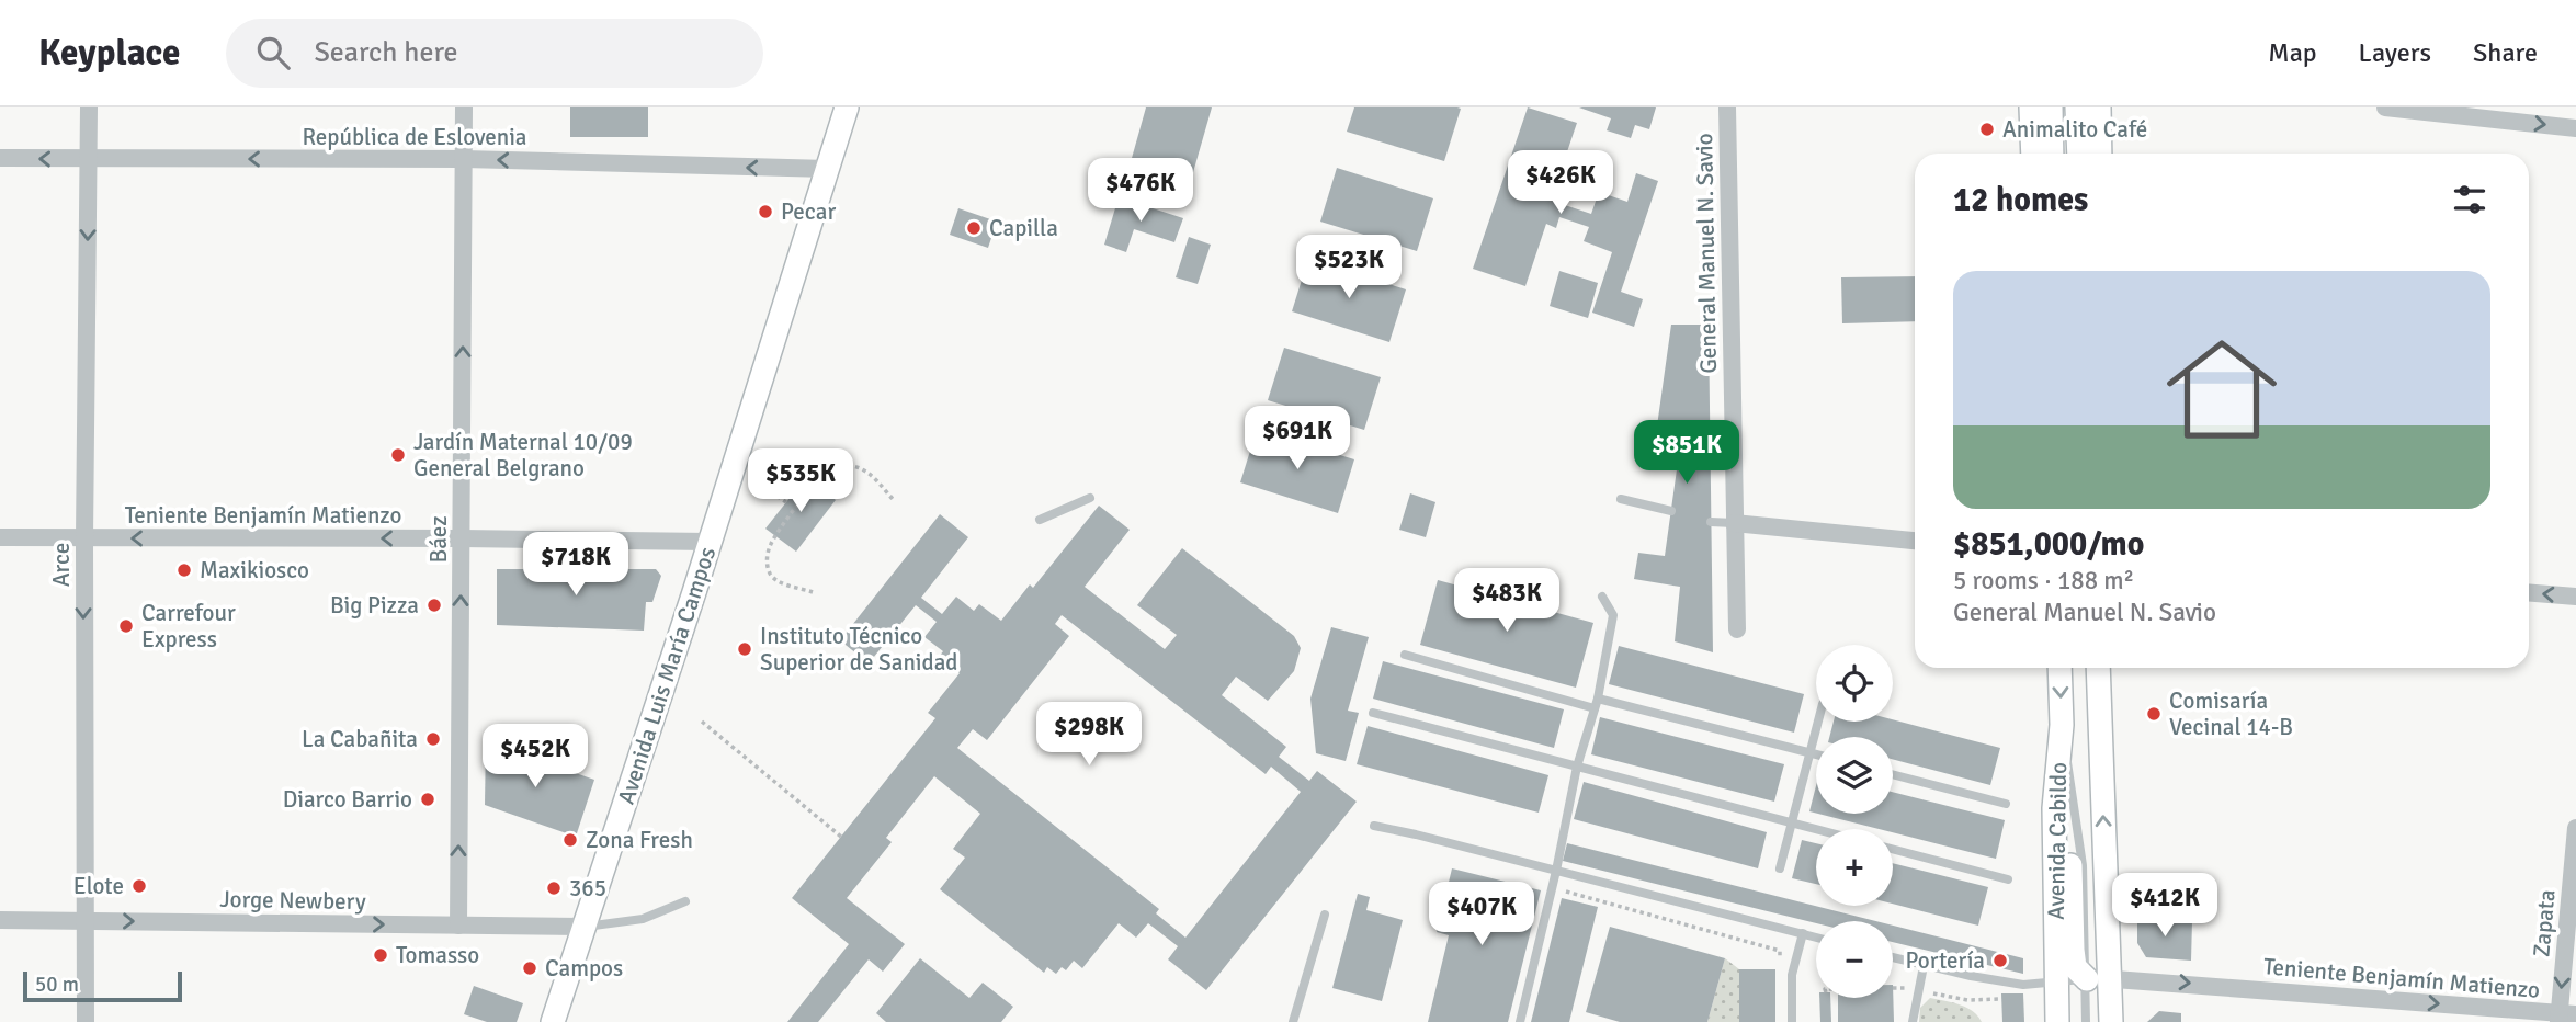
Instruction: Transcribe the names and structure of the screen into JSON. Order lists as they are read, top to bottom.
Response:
{
  "streets": {
    "main road": ["Avenida Luis María Campos", "Avenida Cabildo"],
    "street": [
      "República de Eslovenia",
      "General Manuel N. Savio",
      "Teniente Benjamín Matienzo",
      "Báez",
      "Arce",
      "Jorge Newbery",
      "Zapata"
    ]
  },
  "crossings": [
    ["República de Eslovenia", "Báez"],
    ["República de Eslovenia", "Arce"],
    ["República de Eslovenia", "Avenida Luis María Campos"],
    ["Teniente Benjamín Matienzo", "Báez"],
    ["Teniente Benjamín Matienzo", "Arce"],
    ["Teniente Benjamín Matienzo", "Avenida Luis María Campos"],
    ["Teniente Benjamín Matienzo", "Avenida Cabildo"],
    ["Teniente Benjamín Matienzo", "Zapata"],
    ["Báez", "Jorge Newbery"],
    ["Arce", "Jorge Newbery"],
    ["Avenida Luis María Campos", "Jorge Newbery"]
  ],
  "one_way": [
    "República de Eslovenia",
    "Báez",
    "Arce",
    "Jorge Newbery",
    "Zapata"
  ],
  "places": [
    "Animalito Café",
    "Pecar",
    "Capilla",
    "Jardín Maternal 10/09 General Belgrano",
    "Maxikiosco",
    "Big Pizza",
    "Carrefour Express",
    "Instituto Técnico Superior de Sanidad",
    "Comisaría Vecinal 14-B",
    "La Cabañita",
    "Diarco Barrio",
    "Zona Fresh",
    "Elote",
    "365",
    "Tomasso",
    "Portería",
    "Campos"
  ],
  "scale_bar": "50 m",
  "page": {
    "header": "Keyplace",
    "search": "Search here",
    "nav": ["Map", "Layers", "Share"],
    "price": [
      "$426K",
      "$476K",
      "$523K",
      "$691K",
      "$851K",
      "$535K",
      "$718K",
      "$483K",
      "$298K",
      "$452K",
      "$412K",
      "$407K"
    ],
    "heading": "12 homes",
    "list": [
      {
        "name": "$851,000/mo",
        "note": "5 rooms · 188 m² · General Manuel N. Savio"
      }
    ],
    "map_buttons": ["+", "−"],
    "scale": "50 m"
  }
}
